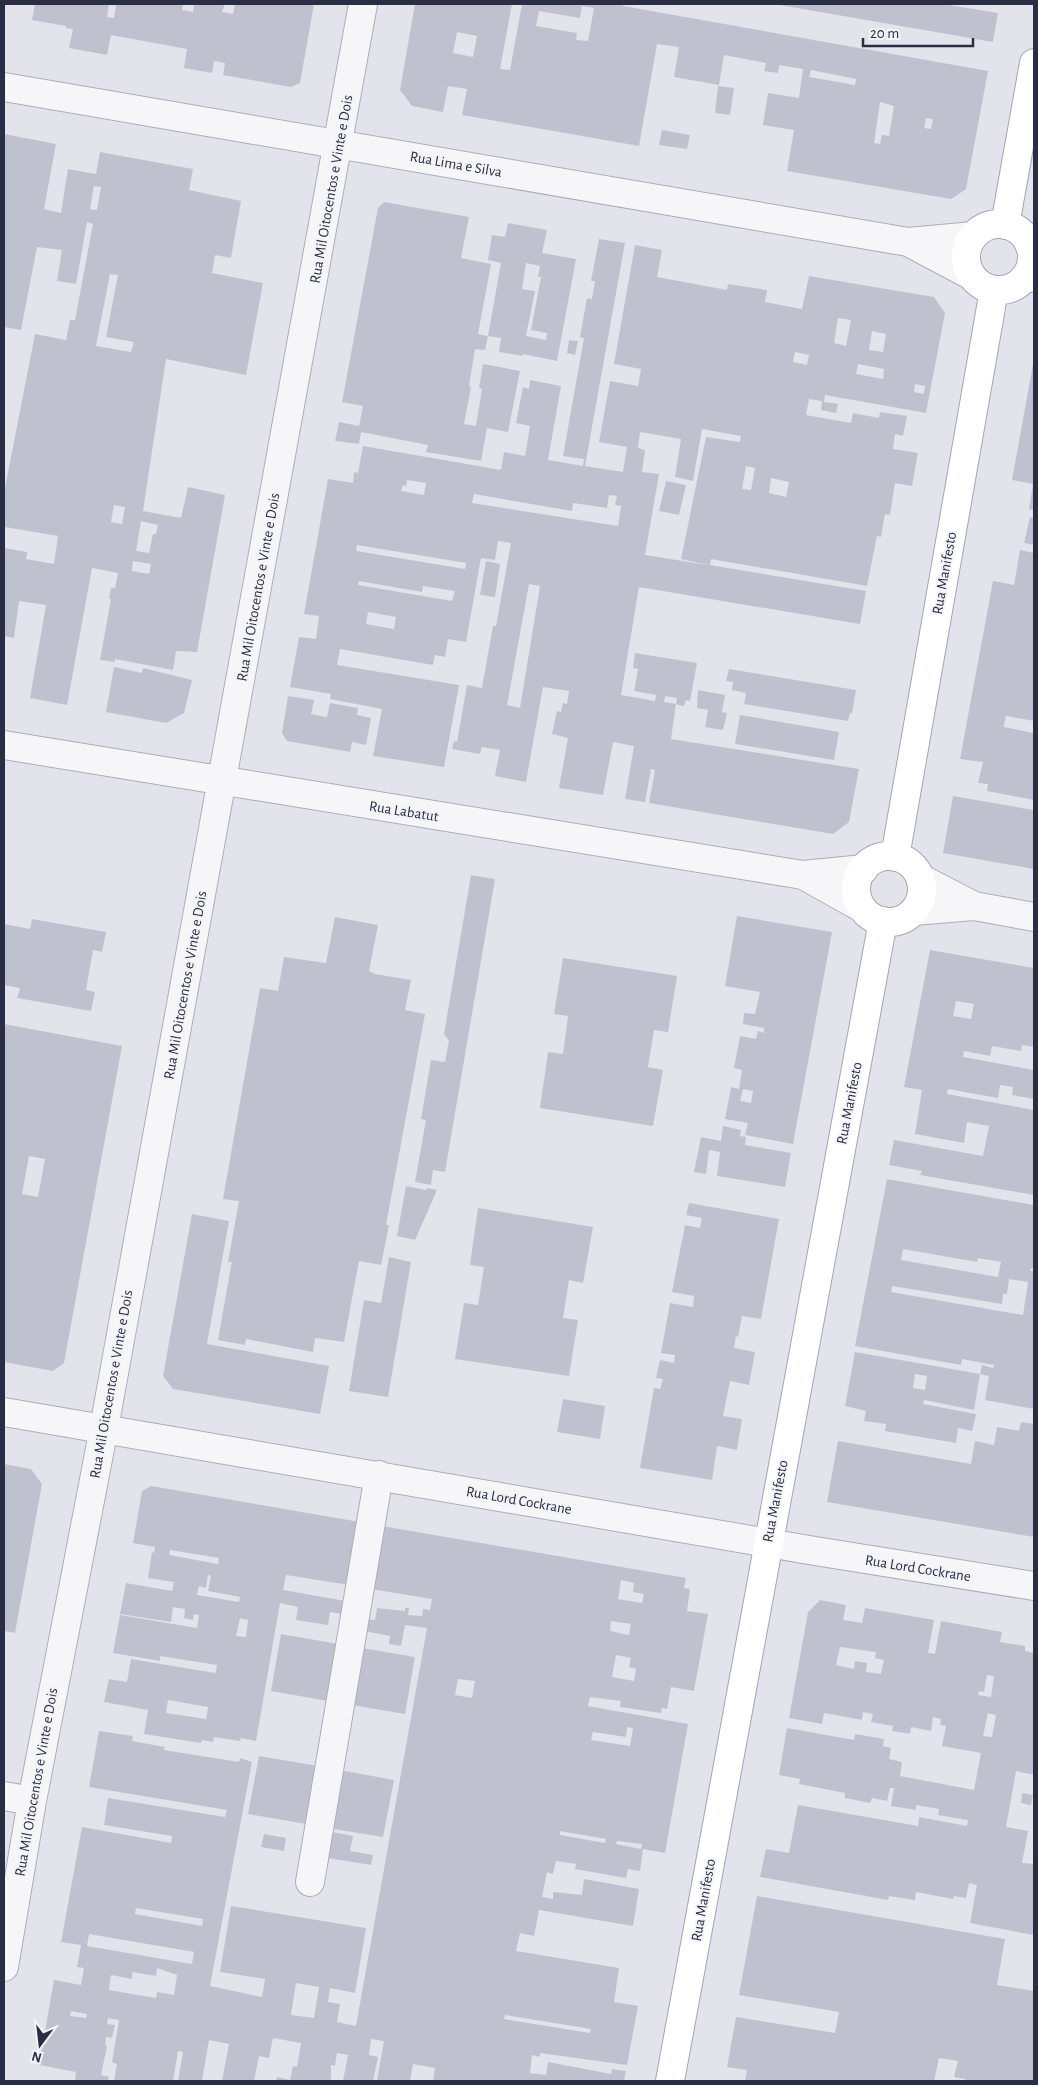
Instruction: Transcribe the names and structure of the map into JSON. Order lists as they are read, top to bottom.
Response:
{
  "streets": {
    "main road": ["Rua Manifesto"],
    "street": [
      "Rua Lima e Silva",
      "Rua Mil Oitocentos e Vinte e Dois",
      "Rua Labatut",
      "Rua Lord Cockrane"
    ]
  },
  "crossings": [
    ["Rua Lima e Silva", "Rua Mil Oitocentos e Vinte e Dois"],
    ["Rua Lima e Silva", "Rua Manifesto"],
    ["Rua Mil Oitocentos e Vinte e Dois", "Rua Labatut"],
    ["Rua Mil Oitocentos e Vinte e Dois", "Rua Lord Cockrane"],
    ["Rua Manifesto", "Rua Labatut"],
    ["Rua Manifesto", "Rua Lord Cockrane"]
  ],
  "scale_bar": "20 m",
  "north": "bottom"
}
